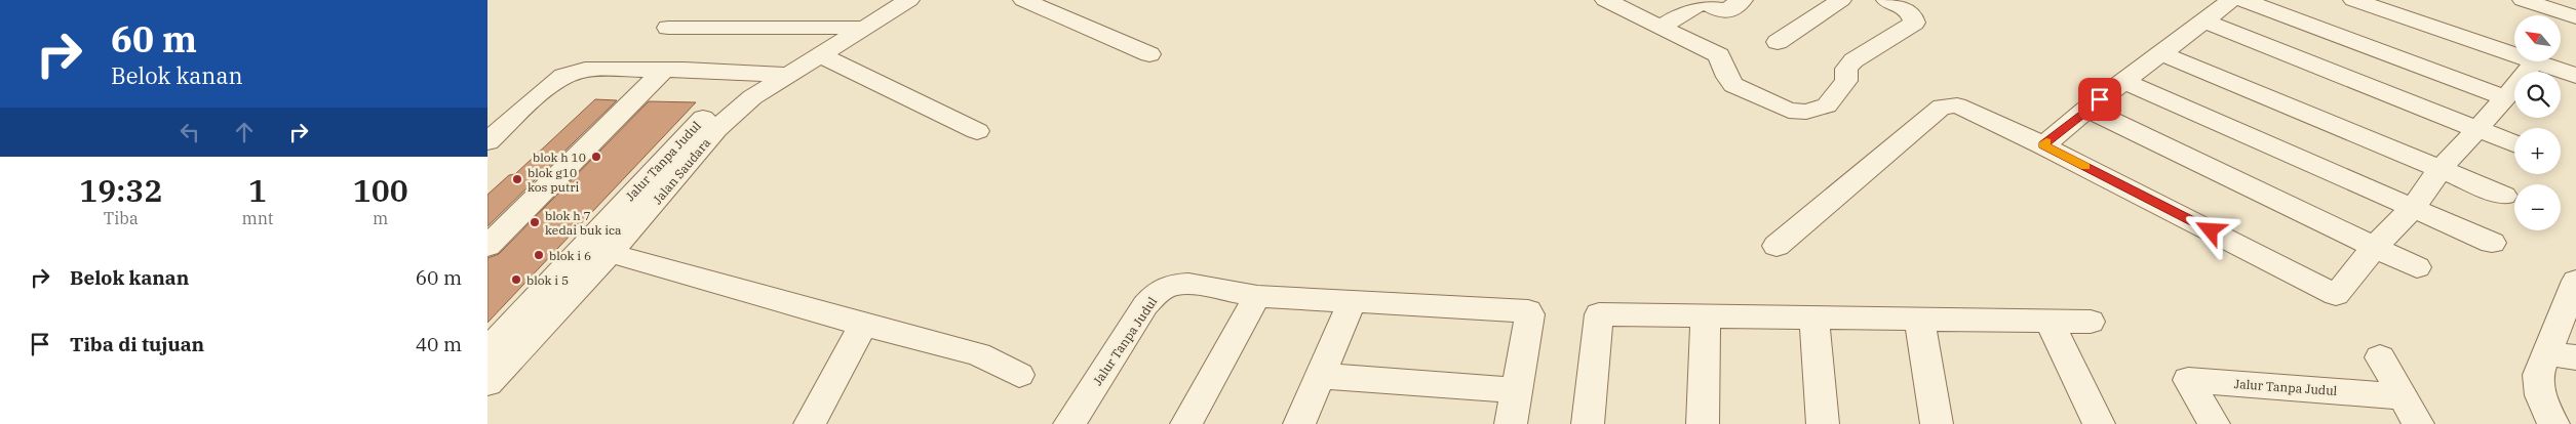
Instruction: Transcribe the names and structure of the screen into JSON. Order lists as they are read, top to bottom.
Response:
{
  "streets": {
    "street": ["Jalur Tanpa Judul", "Jalan Saudara"]
  },
  "crossings": [
    ["Jalur Tanpa Judul", "Jalan Saudara"]
  ],
  "places": [
    "blok h 10",
    "blok g10 kos putri",
    "blok h 7 kedai buk ica",
    "blok i 6",
    "blok i 5"
  ],
  "north": "top left",
  "page": {
    "turn": ["60 m", "Belok kanan"],
    "map_buttons": ["+", "−"],
    "eta": [
      "19:32",
      "Tiba",
      "1",
      "mnt",
      "100",
      "m"
    ],
    "list": [
      {
        "name": "Belok kanan",
        "value": "60 m"
      },
      {
        "name": "Tiba di tujuan",
        "value": "40 m"
      }
    ]
  }
}
